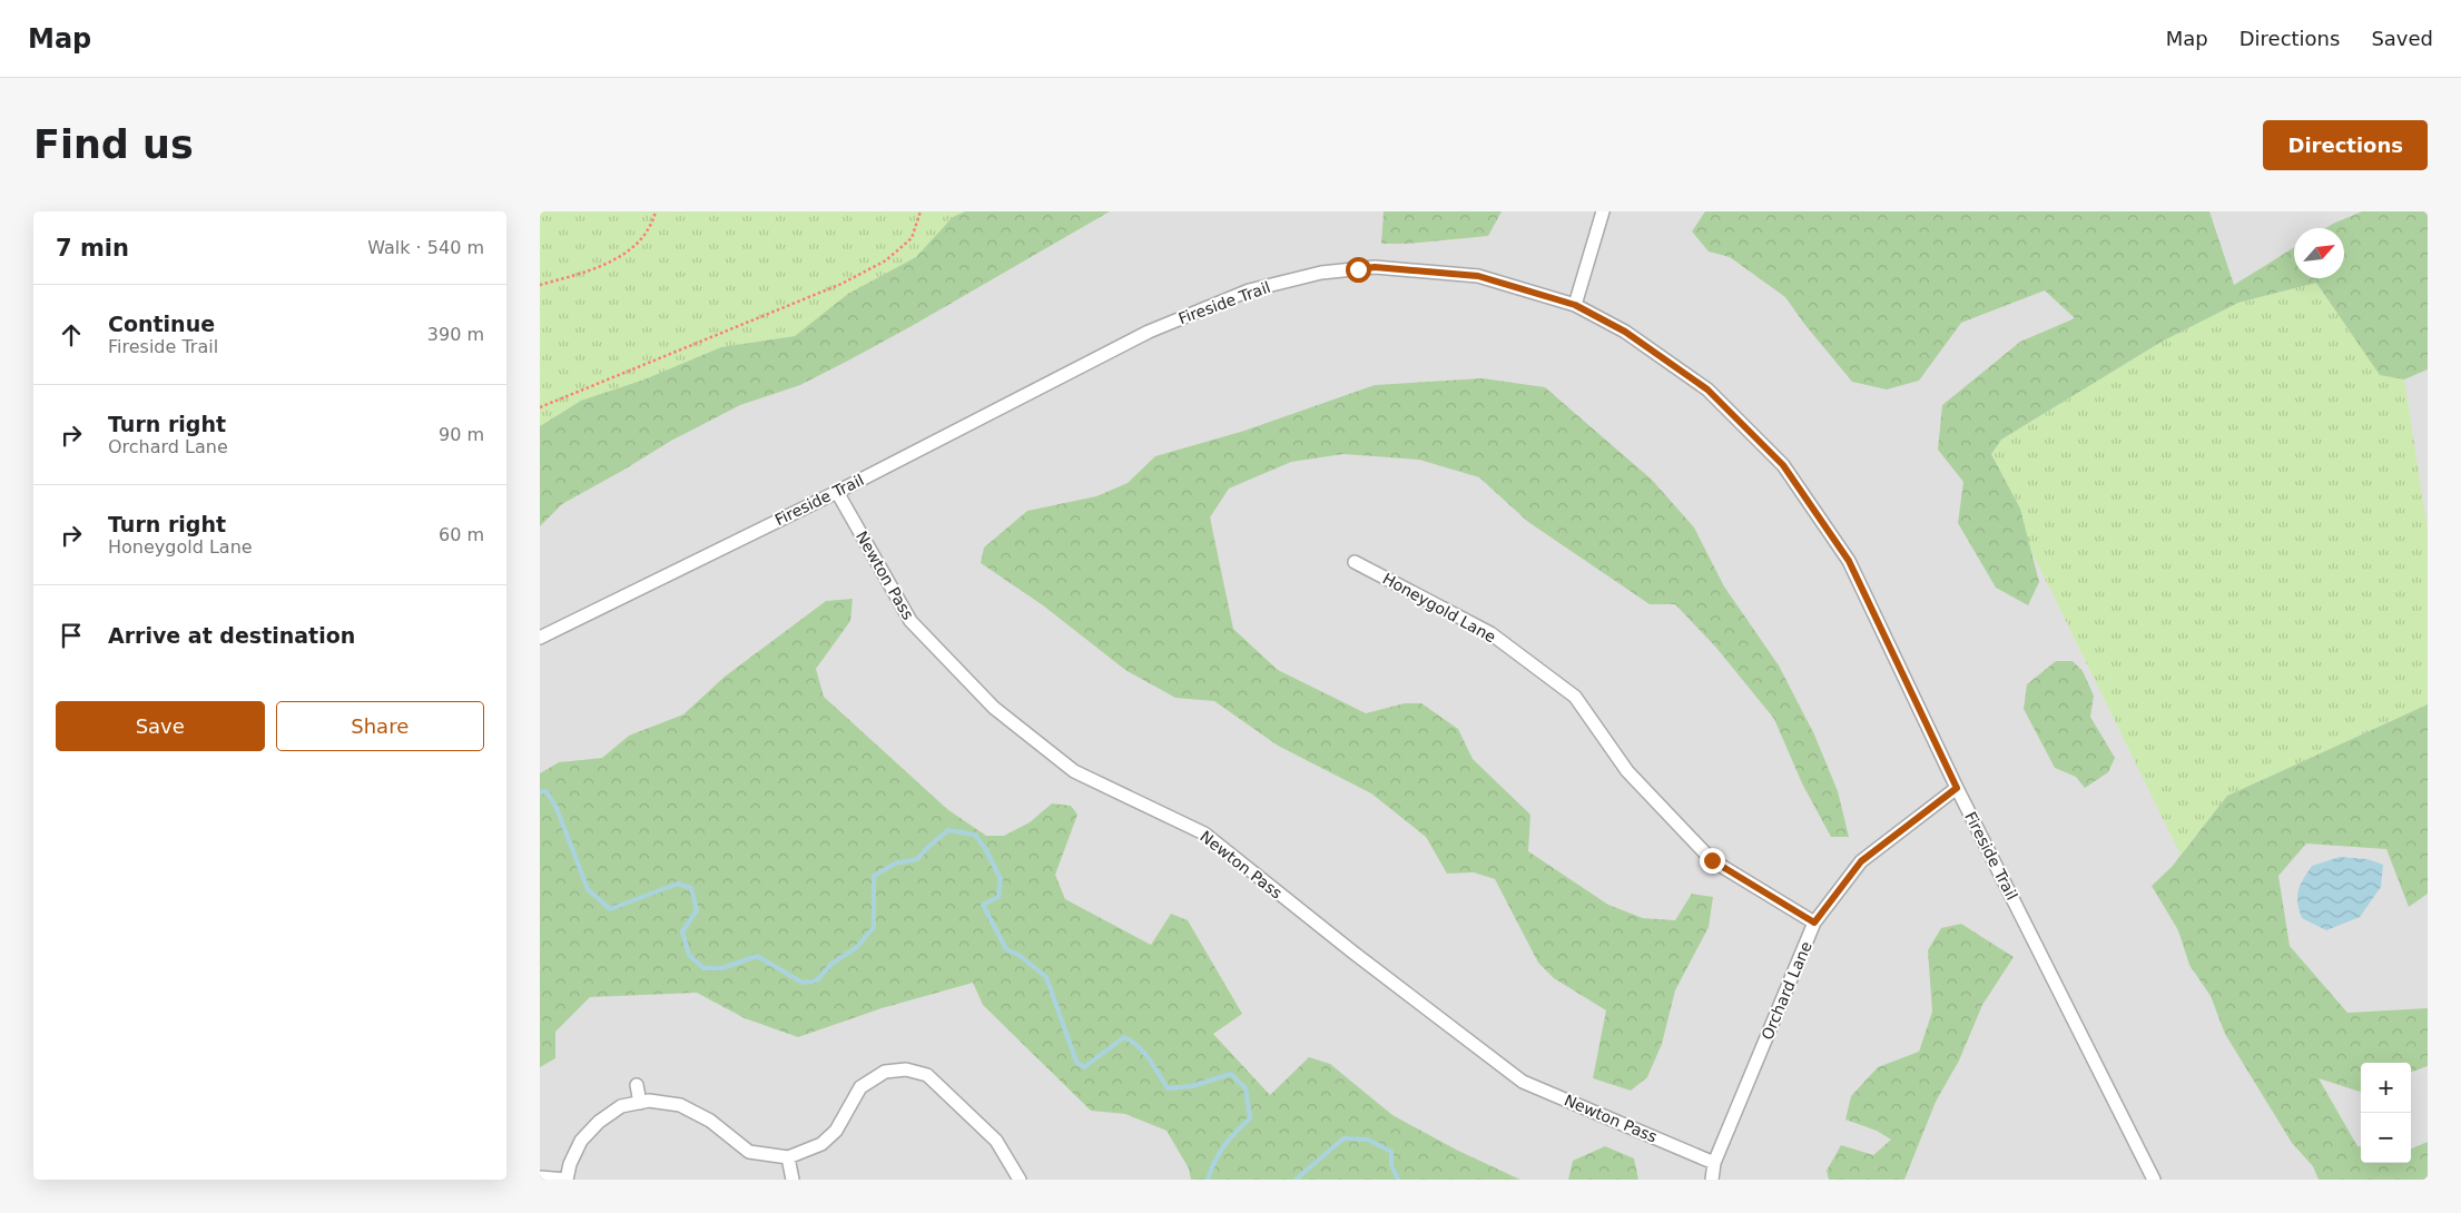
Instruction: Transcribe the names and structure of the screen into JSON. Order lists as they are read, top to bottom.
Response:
{
  "streets": {
    "street": [
      "Fireside Trail",
      "Newton Pass",
      "Honeygold Lane",
      "Orchard Lane"
    ]
  },
  "crossings": [
    ["Fireside Trail", "Newton Pass"],
    ["Fireside Trail", "Orchard Lane"],
    ["Newton Pass", "Orchard Lane"],
    ["Honeygold Lane", "Orchard Lane"]
  ],
  "north": "top right",
  "page": {
    "header": "Map",
    "nav": ["Map", "Directions", "Saved"],
    "buttons": [
      "Directions",
      ["Save", "Share"]
    ],
    "title": "Find us",
    "heading": ["7 min", "Walk · 540 m"],
    "list": [
      ["Continue", "Fireside Trail", "390 m"],
      ["Turn right", "Orchard Lane", "90 m"],
      ["Turn right", "Honeygold Lane", "60 m"],
      "Arrive at destination"
    ],
    "map_buttons": ["+", "−"]
  }
}
